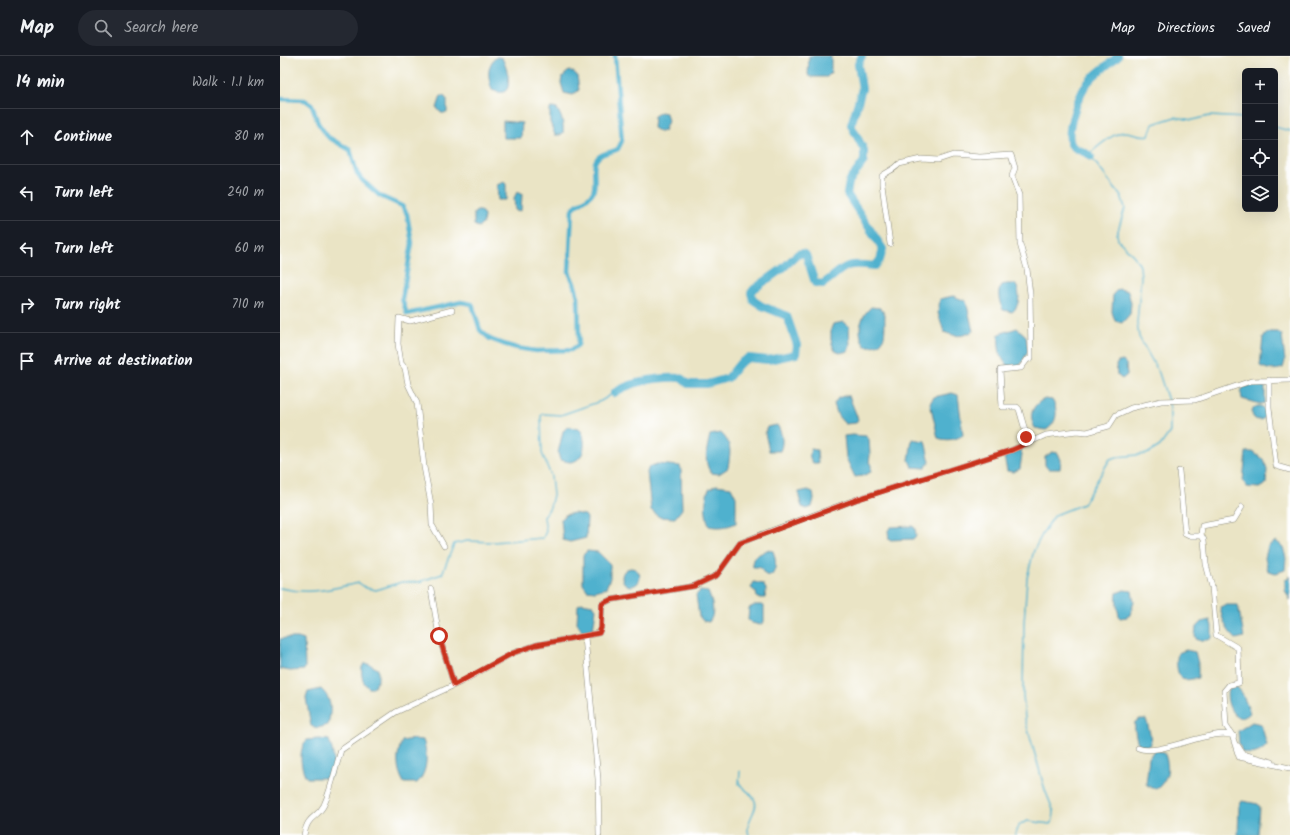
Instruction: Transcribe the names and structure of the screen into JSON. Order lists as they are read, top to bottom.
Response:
{
  "page": {
    "header": "Map",
    "search": "Search here",
    "nav": ["Map", "Directions", "Saved"],
    "heading": ["14 min", "Walk · 1.1 km"],
    "map_buttons": ["+", "−"],
    "list": [
      ["Continue", "80 m"],
      ["Turn left", "240 m"],
      ["Turn left", "60 m"],
      ["Turn right", "710 m"],
      "Arrive at destination"
    ]
  }
}
